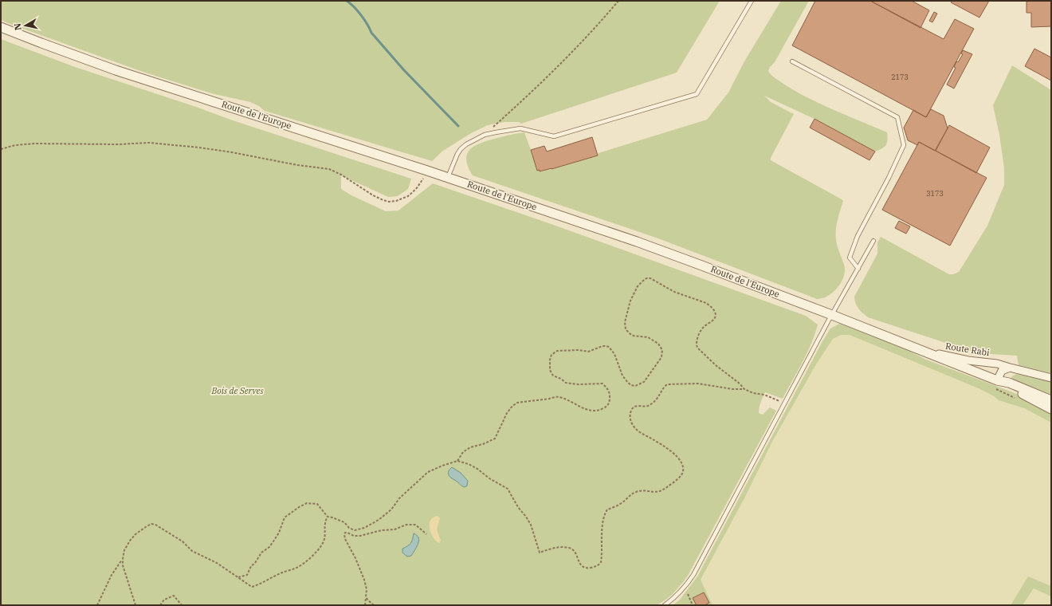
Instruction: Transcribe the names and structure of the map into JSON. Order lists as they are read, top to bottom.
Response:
{
  "streets": {
    "street": ["Route de l'Europe", "Route Rabi"]
  },
  "crossings": [
    ["Route de l'Europe", "Route Rabi"]
  ],
  "parks": ["Bois de Serves"],
  "house_numbers": ["2173", "3173"],
  "north": "left"
}
